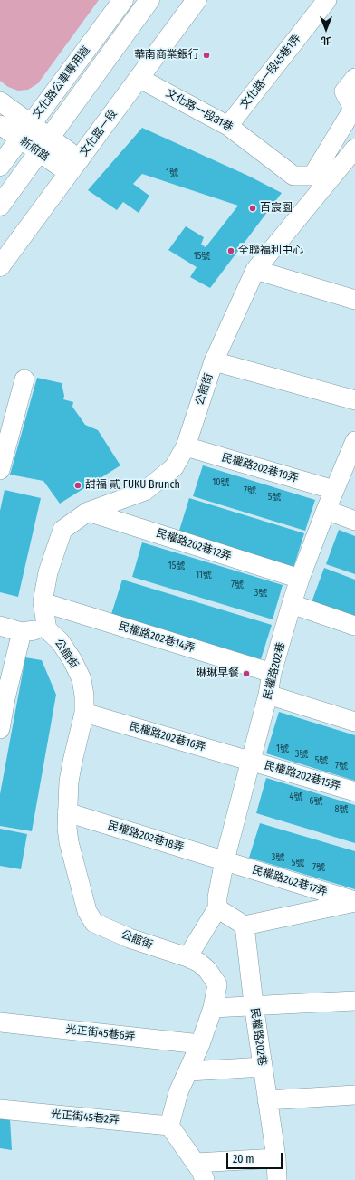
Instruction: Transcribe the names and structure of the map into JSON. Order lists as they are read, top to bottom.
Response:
{
  "streets": {
    "main road": ["文化路公車專用道", "文化路一段"],
    "street": [
      "文化路一段45巷1弄",
      "文化路一段81巷",
      "新府路",
      "公館街",
      "民權路202巷10弄",
      "民權路202巷12弄",
      "民權路202巷14弄",
      "民權路202巷",
      "民權路202巷16弄",
      "民權路202巷15弄",
      "民權路202巷18弄",
      "民權路202巷17弄",
      "光正街45巷6弄",
      "光正街45巷2弄"
    ]
  },
  "crossings": [
    ["文化路一段45巷1弄", "文化路一段81巷"],
    ["文化路公車專用道", "新府路"],
    ["文化路一段81巷", "文化路一段"],
    ["文化路一段", "新府路"],
    ["公館街", "民權路202巷10弄"],
    ["公館街", "民權路202巷12弄"],
    ["公館街", "民權路202巷14弄"],
    ["公館街", "民權路202巷"],
    ["公館街", "民權路202巷16弄"],
    ["公館街", "民權路202巷18弄"],
    ["公館街", "光正街45巷6弄"],
    ["公館街", "光正街45巷2弄"],
    ["民權路202巷10弄", "民權路202巷"],
    ["民權路202巷12弄", "民權路202巷"],
    ["民權路202巷14弄", "民權路202巷"],
    ["民權路202巷", "民權路202巷16弄"],
    ["民權路202巷", "民權路202巷15弄"],
    ["民權路202巷", "民權路202巷18弄"],
    ["民權路202巷", "民權路202巷17弄"],
    ["民權路202巷16弄", "民權路202巷15弄"],
    ["民權路202巷18弄", "民權路202巷17弄"]
  ],
  "places": [
    "華南商業銀行",
    "百宸園",
    "全聯福利中心",
    "甜福 貳 FUKU Brunch",
    "琳琳早餐"
  ],
  "house_numbers": [
    "1號",
    "15號",
    "10號",
    "7號",
    "5號",
    "15號",
    "11號",
    "7號",
    "3號",
    "1號",
    "3號",
    "5號",
    "7號",
    "4號",
    "6號",
    "8號",
    "3號",
    "5號",
    "7號"
  ],
  "scale_bar": "20 m",
  "north": "bottom"
}
